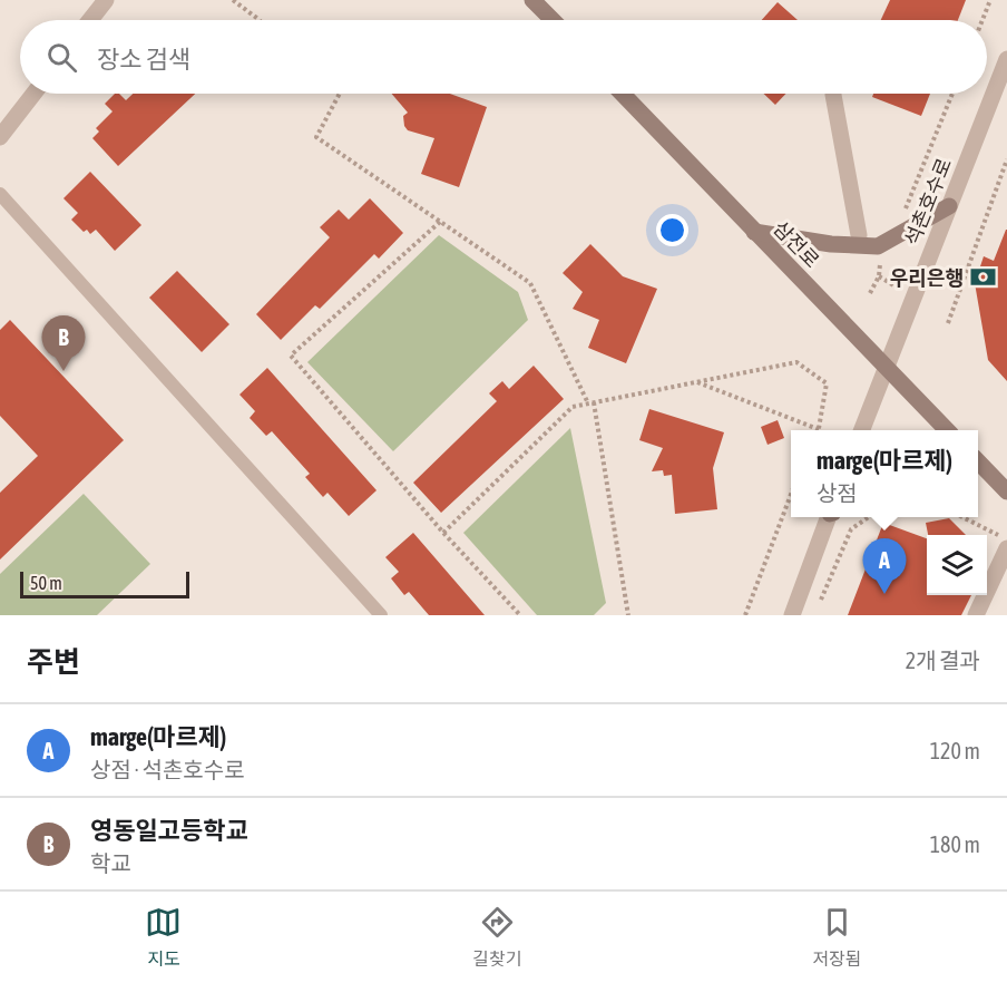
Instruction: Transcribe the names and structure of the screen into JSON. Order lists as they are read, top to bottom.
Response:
{
  "streets": {
    "main road": ["삼전로"],
    "street": ["석촌호수로"]
  },
  "crossings": [
    ["석촌호수로", "삼전로"]
  ],
  "places": {
    "bank": ["우리은행"]
  },
  "scale_bar": "50 m",
  "page": {
    "search": "장소 검색",
    "pins": ["B", "A"],
    "popup": ["marge(마르제)", "상점"],
    "scale": "50 m",
    "heading": ["주변", "2개 결과"],
    "list": [
      {
        "mark": "A",
        "name": "marge(마르제)",
        "note": "상점 · 석촌호수로",
        "value": "120 m"
      },
      {
        "mark": "B",
        "name": "영동일고등학교",
        "note": "학교",
        "value": "180 m"
      }
    ],
    "nav": ["지도", "길찾기", "저장됨"]
  }
}
